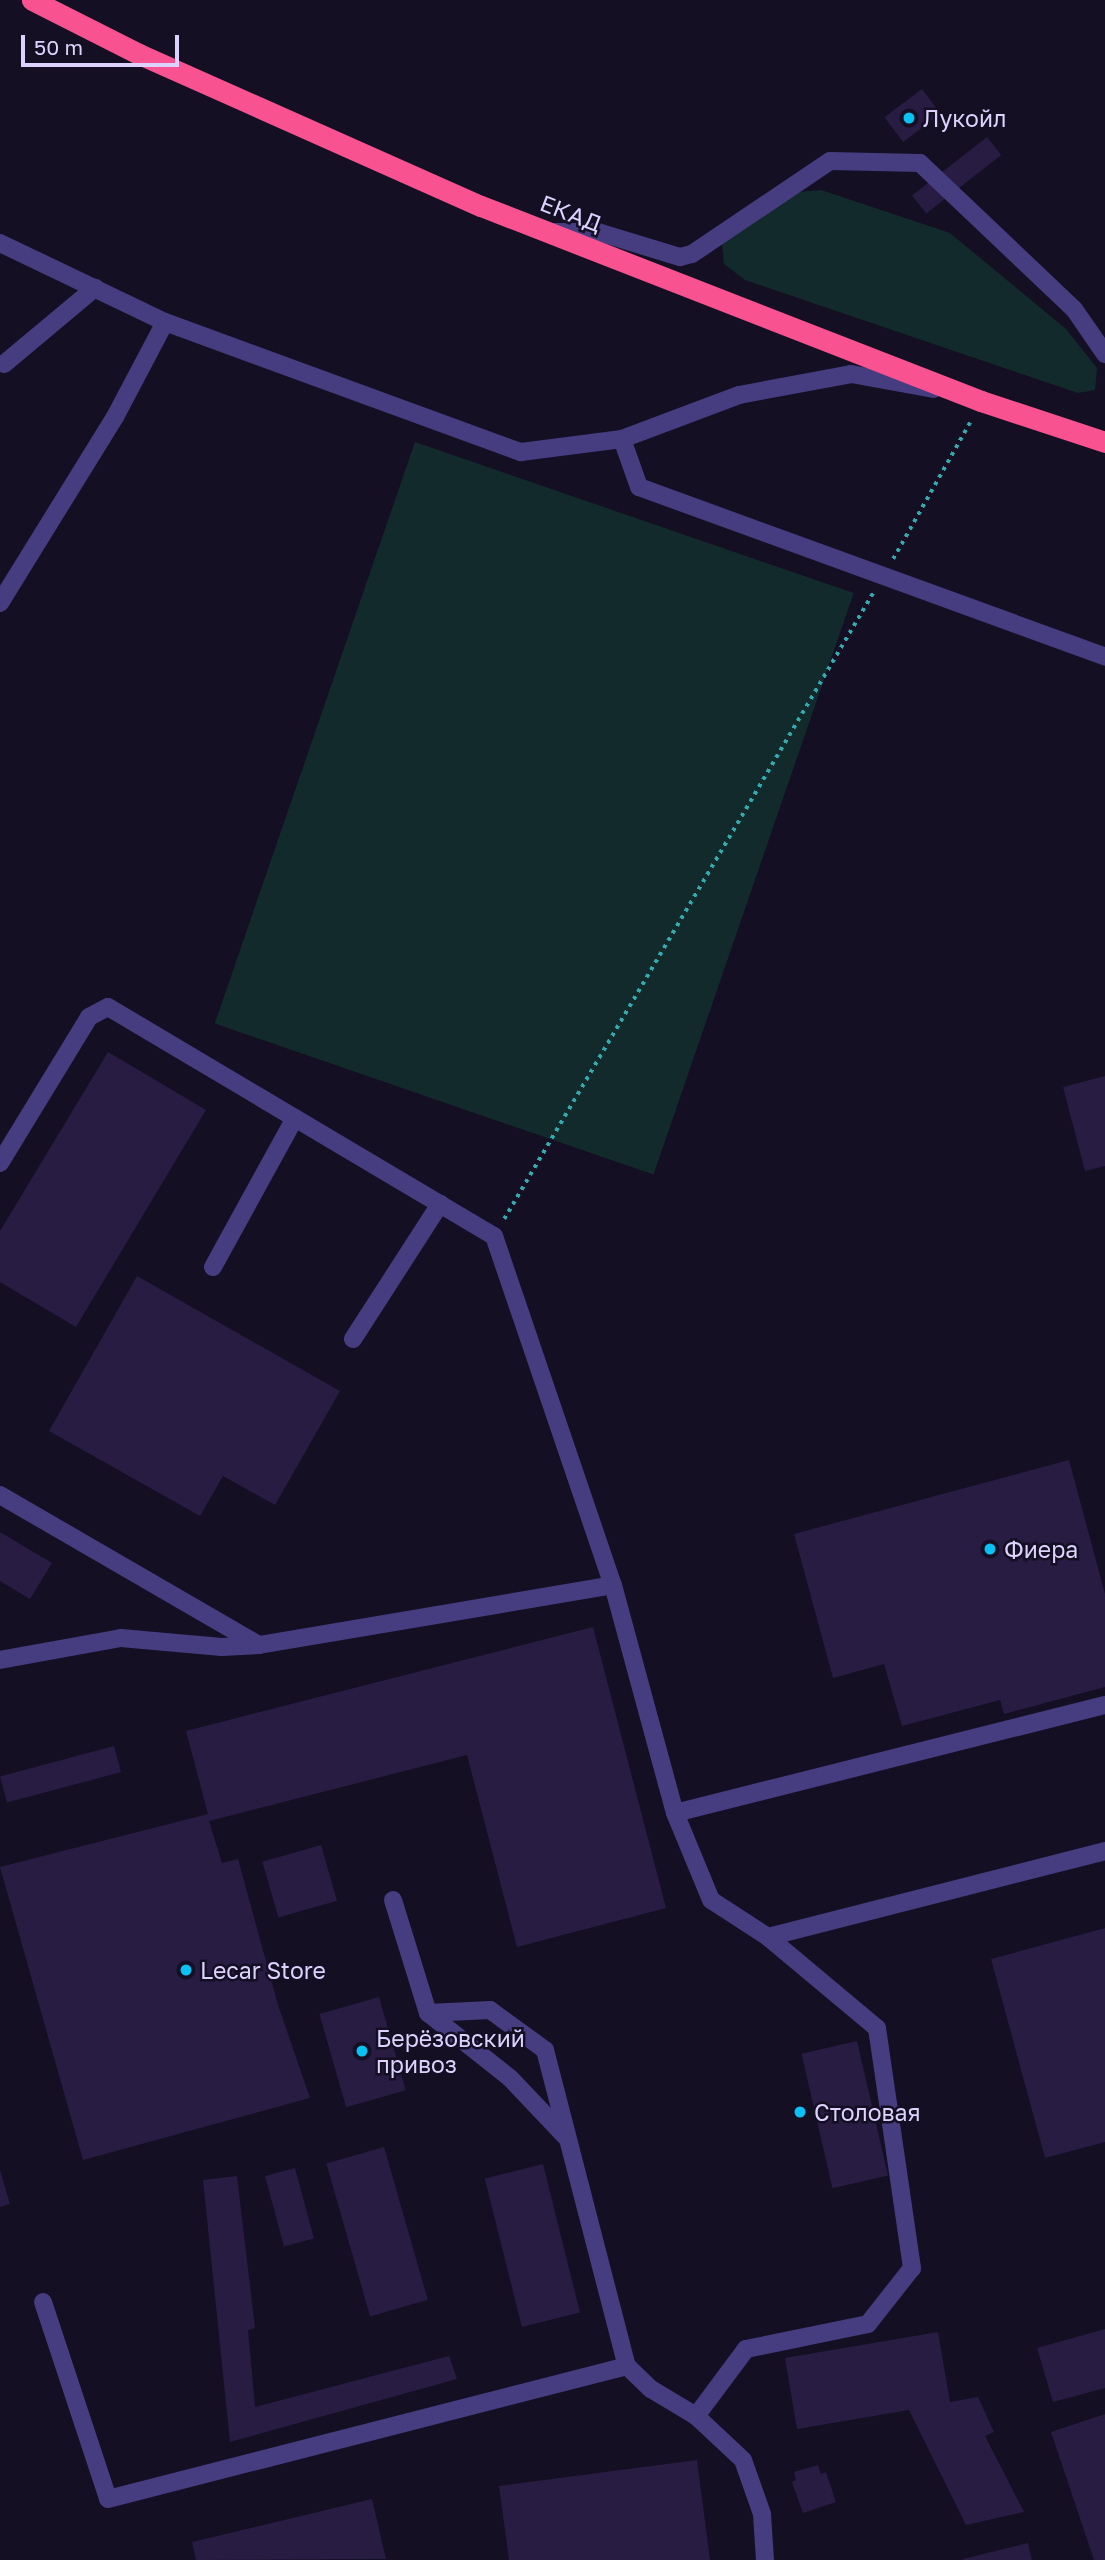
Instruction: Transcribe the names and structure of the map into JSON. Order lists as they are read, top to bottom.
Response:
{
  "streets": {
    "highway": ["ЕКАД"]
  },
  "places": [
    "Лукойл",
    "Фиера",
    "Lecar Store",
    "Берёзовский привоз",
    "Столовая"
  ],
  "scale_bar": "50 m"
}
